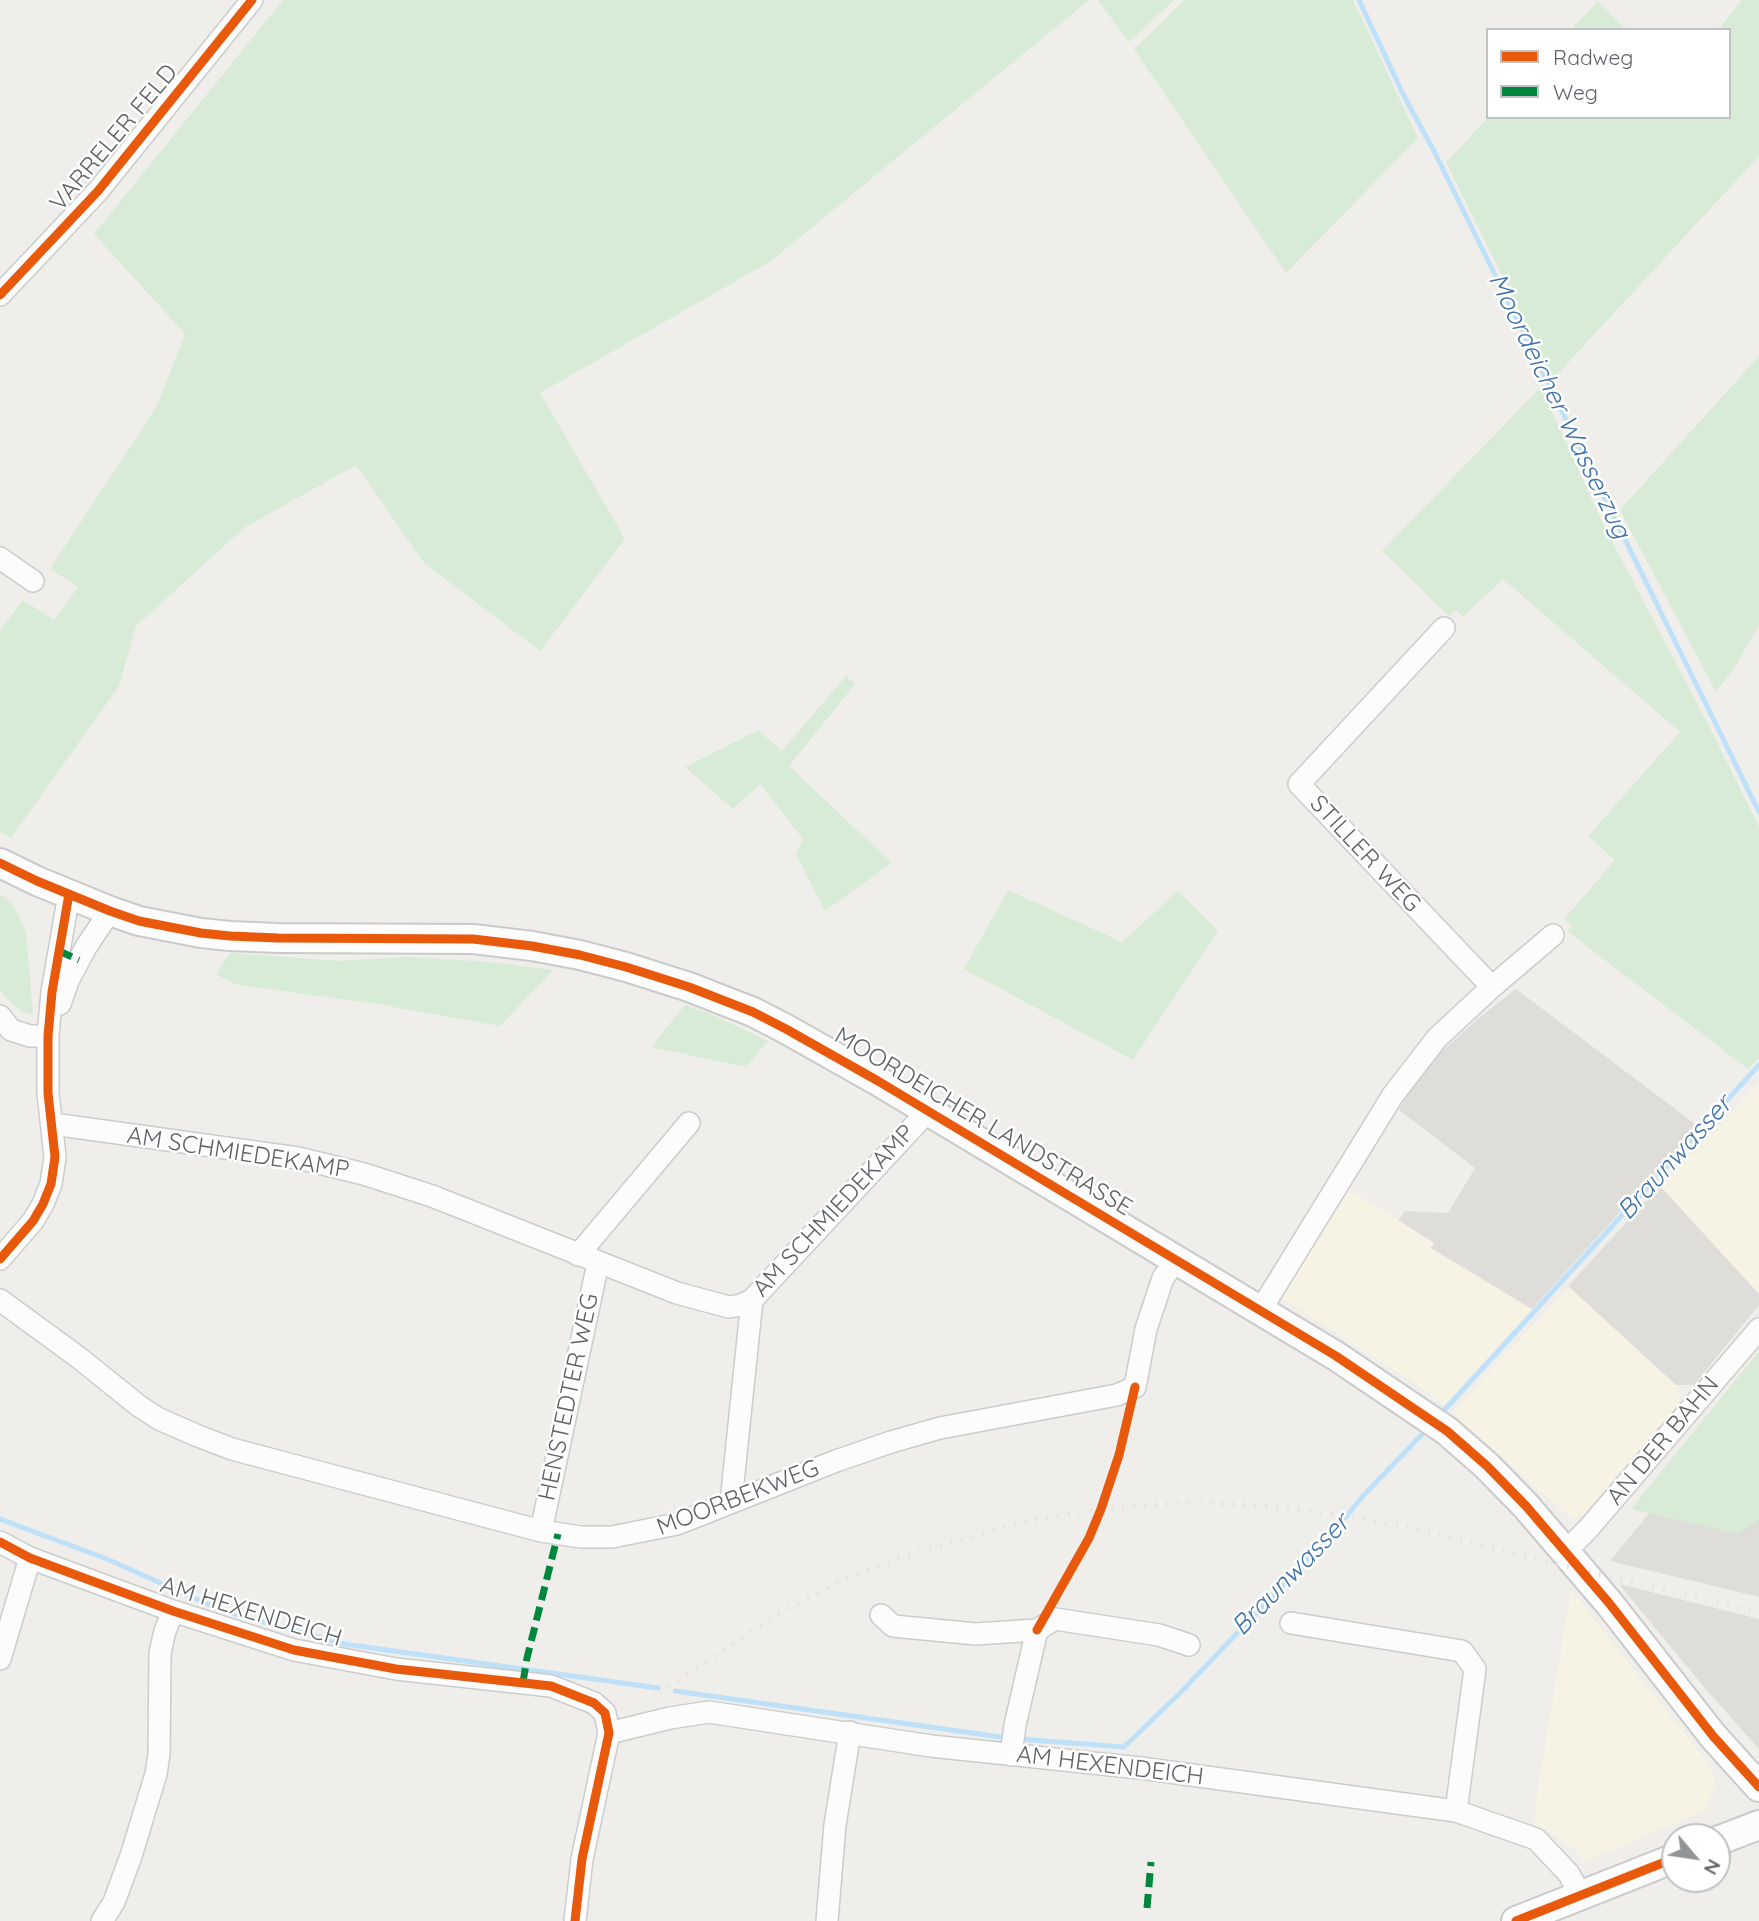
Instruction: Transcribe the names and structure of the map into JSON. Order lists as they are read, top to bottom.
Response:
{
  "streets": {
    "main road": ["MOORDEICHER LANDSTRASSE"],
    "street": [
      "VARRELER FELD",
      "STILLER WEG",
      "AM SCHMIEDEKAMP",
      "HENSTEDTER WEG",
      "AN DER BAHN",
      "MOORBEKWEG",
      "AM HEXENDEICH"
    ]
  },
  "crossings": [
    ["MOORDEICHER LANDSTRASSE", "AM SCHMIEDEKAMP"],
    ["MOORDEICHER LANDSTRASSE", "AN DER BAHN"],
    ["MOORDEICHER LANDSTRASSE", "MOORBEKWEG"],
    ["AM SCHMIEDEKAMP", "HENSTEDTER WEG"],
    ["HENSTEDTER WEG", "MOORBEKWEG"]
  ],
  "water": ["Moordeicher Wasserzug", "Braunwasser"],
  "legend": ["Radweg", "Weg"],
  "north": "bottom right"
}
